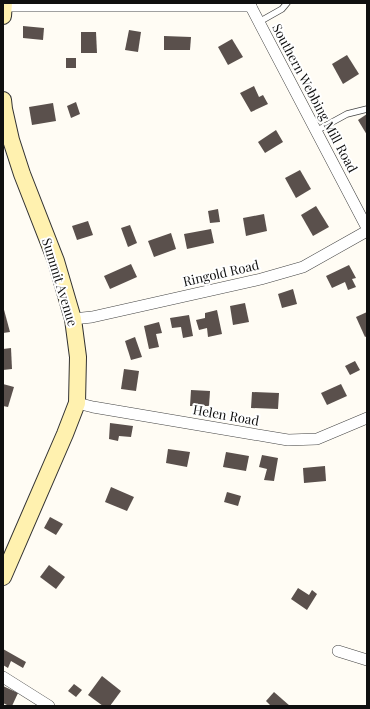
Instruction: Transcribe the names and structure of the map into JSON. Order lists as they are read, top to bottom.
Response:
{
  "streets": {
    "main road": ["Summit Avenue"],
    "street": ["Southern Webbing Mill Road", "Ringold Road", "Helen Road"]
  },
  "crossings": [
    ["Southern Webbing Mill Road", "Ringold Road"],
    ["Ringold Road", "Summit Avenue"],
    ["Summit Avenue", "Helen Road"]
  ]
}
